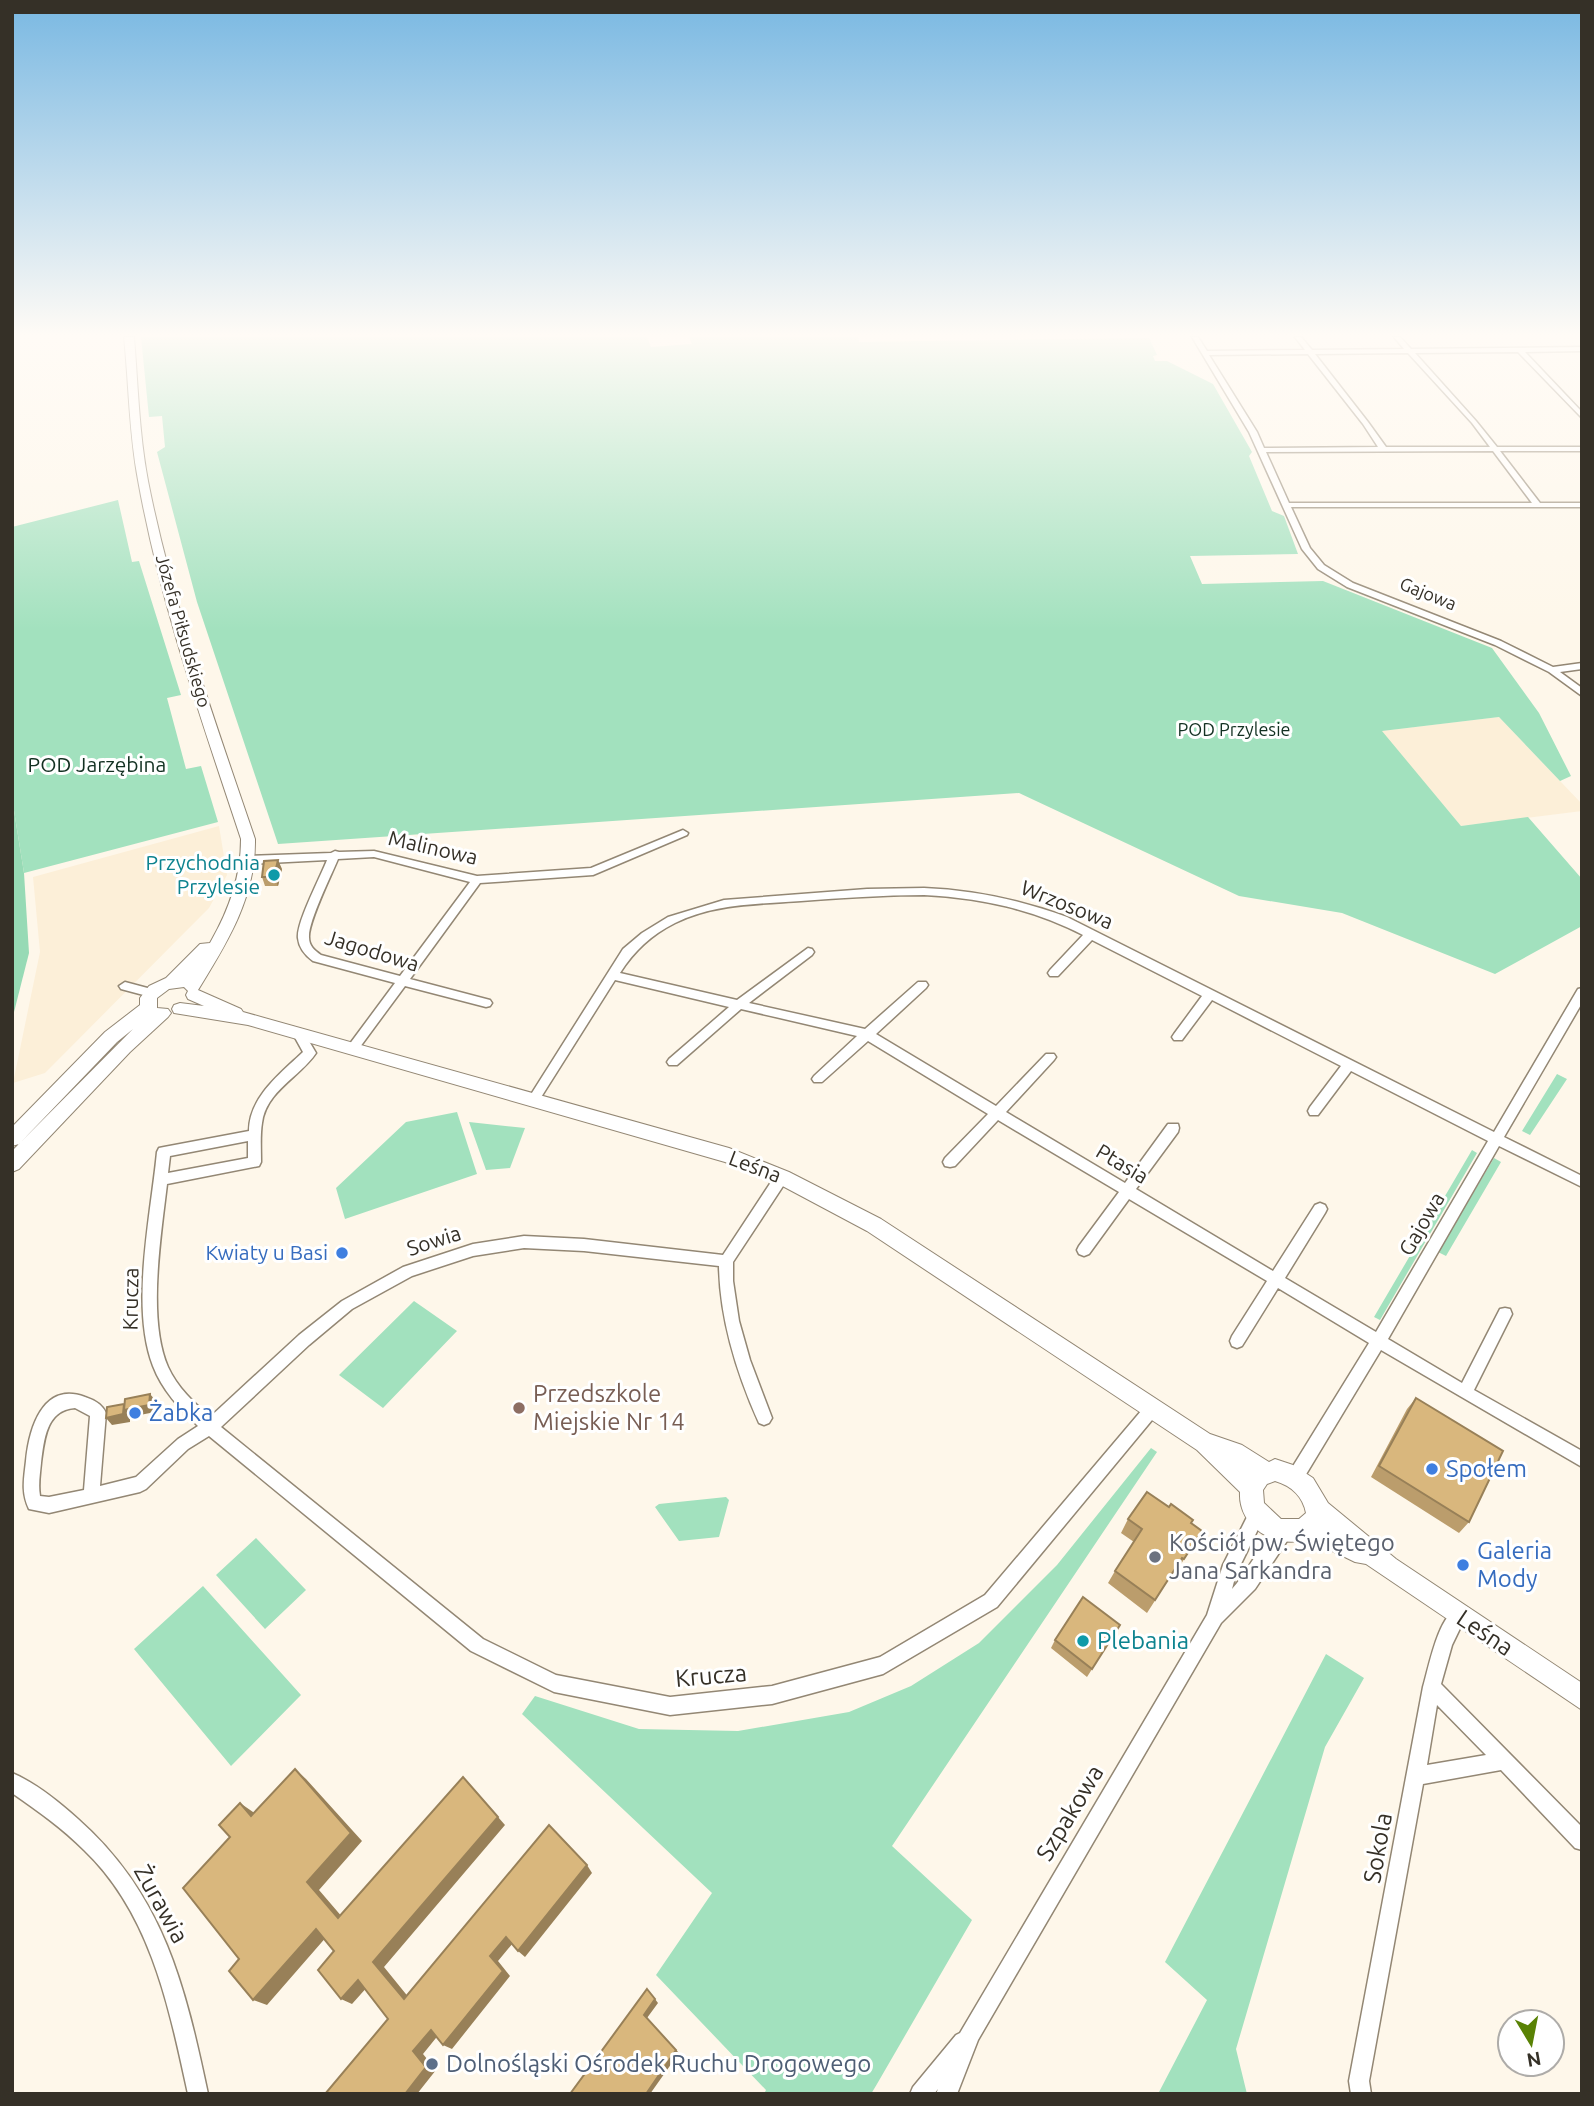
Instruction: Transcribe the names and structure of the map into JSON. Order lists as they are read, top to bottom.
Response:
{
  "streets": {
    "street": [
      "Gajowa",
      "Józefa Piłsudskiego",
      "Malinowa",
      "Wrzosowa",
      "Jagodowa",
      "Ptasia",
      "Leśna",
      "Sowia",
      "Krucza",
      "Szpakowa",
      "Sokola",
      "Żurawia"
    ]
  },
  "crossings": [
    ["Gajowa", "Wrzosowa"],
    ["Gajowa", "Ptasia"],
    ["Gajowa", "Leśna"],
    ["Gajowa", "Szpakowa"],
    ["Józefa Piłsudskiego", "Malinowa"],
    ["Józefa Piłsudskiego", "Leśna"],
    ["Malinowa", "Jagodowa"],
    ["Wrzosowa", "Ptasia"],
    ["Wrzosowa", "Leśna"],
    ["Leśna", "Krucza"],
    ["Leśna", "Szpakowa"],
    ["Leśna", "Sokola"],
    ["Sowia", "Krucza"]
  ],
  "parks": ["POD Przylesie", "POD Jarzębina"],
  "places": [
    "Przychodnia Przylesie",
    "Kwiaty u Basi",
    "Przedszkole Miejskie Nr 14",
    "Żabka",
    "Społem",
    "Kościół pw. Świętego Jana Sarkandra",
    "Galeria Mody",
    "Plebania",
    "Dolnośląski Ośrodek Ruchu Drogowego"
  ],
  "north": "bottom"
}
